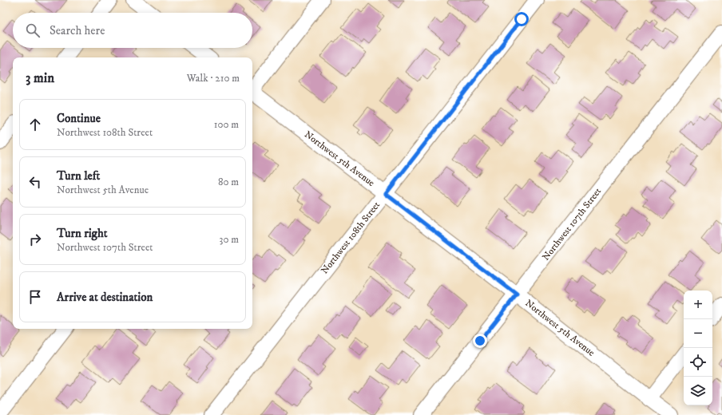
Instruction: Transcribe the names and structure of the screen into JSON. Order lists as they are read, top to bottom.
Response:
{
  "streets": {
    "street": ["Northwest 5th Avenue", "Northwest 107th Street", "Northwest 108th Street"]
  },
  "crossings": [
    ["Northwest 5th Avenue", "Northwest 107th Street"],
    ["Northwest 5th Avenue", "Northwest 108th Street"]
  ],
  "page": {
    "search": "Search here",
    "heading": ["3 min", "Walk · 210 m"],
    "list": [
      ["Continue", "Northwest 108th Street", "100 m"],
      ["Turn left", "Northwest 5th Avenue", "80 m"],
      ["Turn right", "Northwest 107th Street", "30 m"],
      "Arrive at destination"
    ],
    "map_buttons": ["+", "−"]
  }
}
